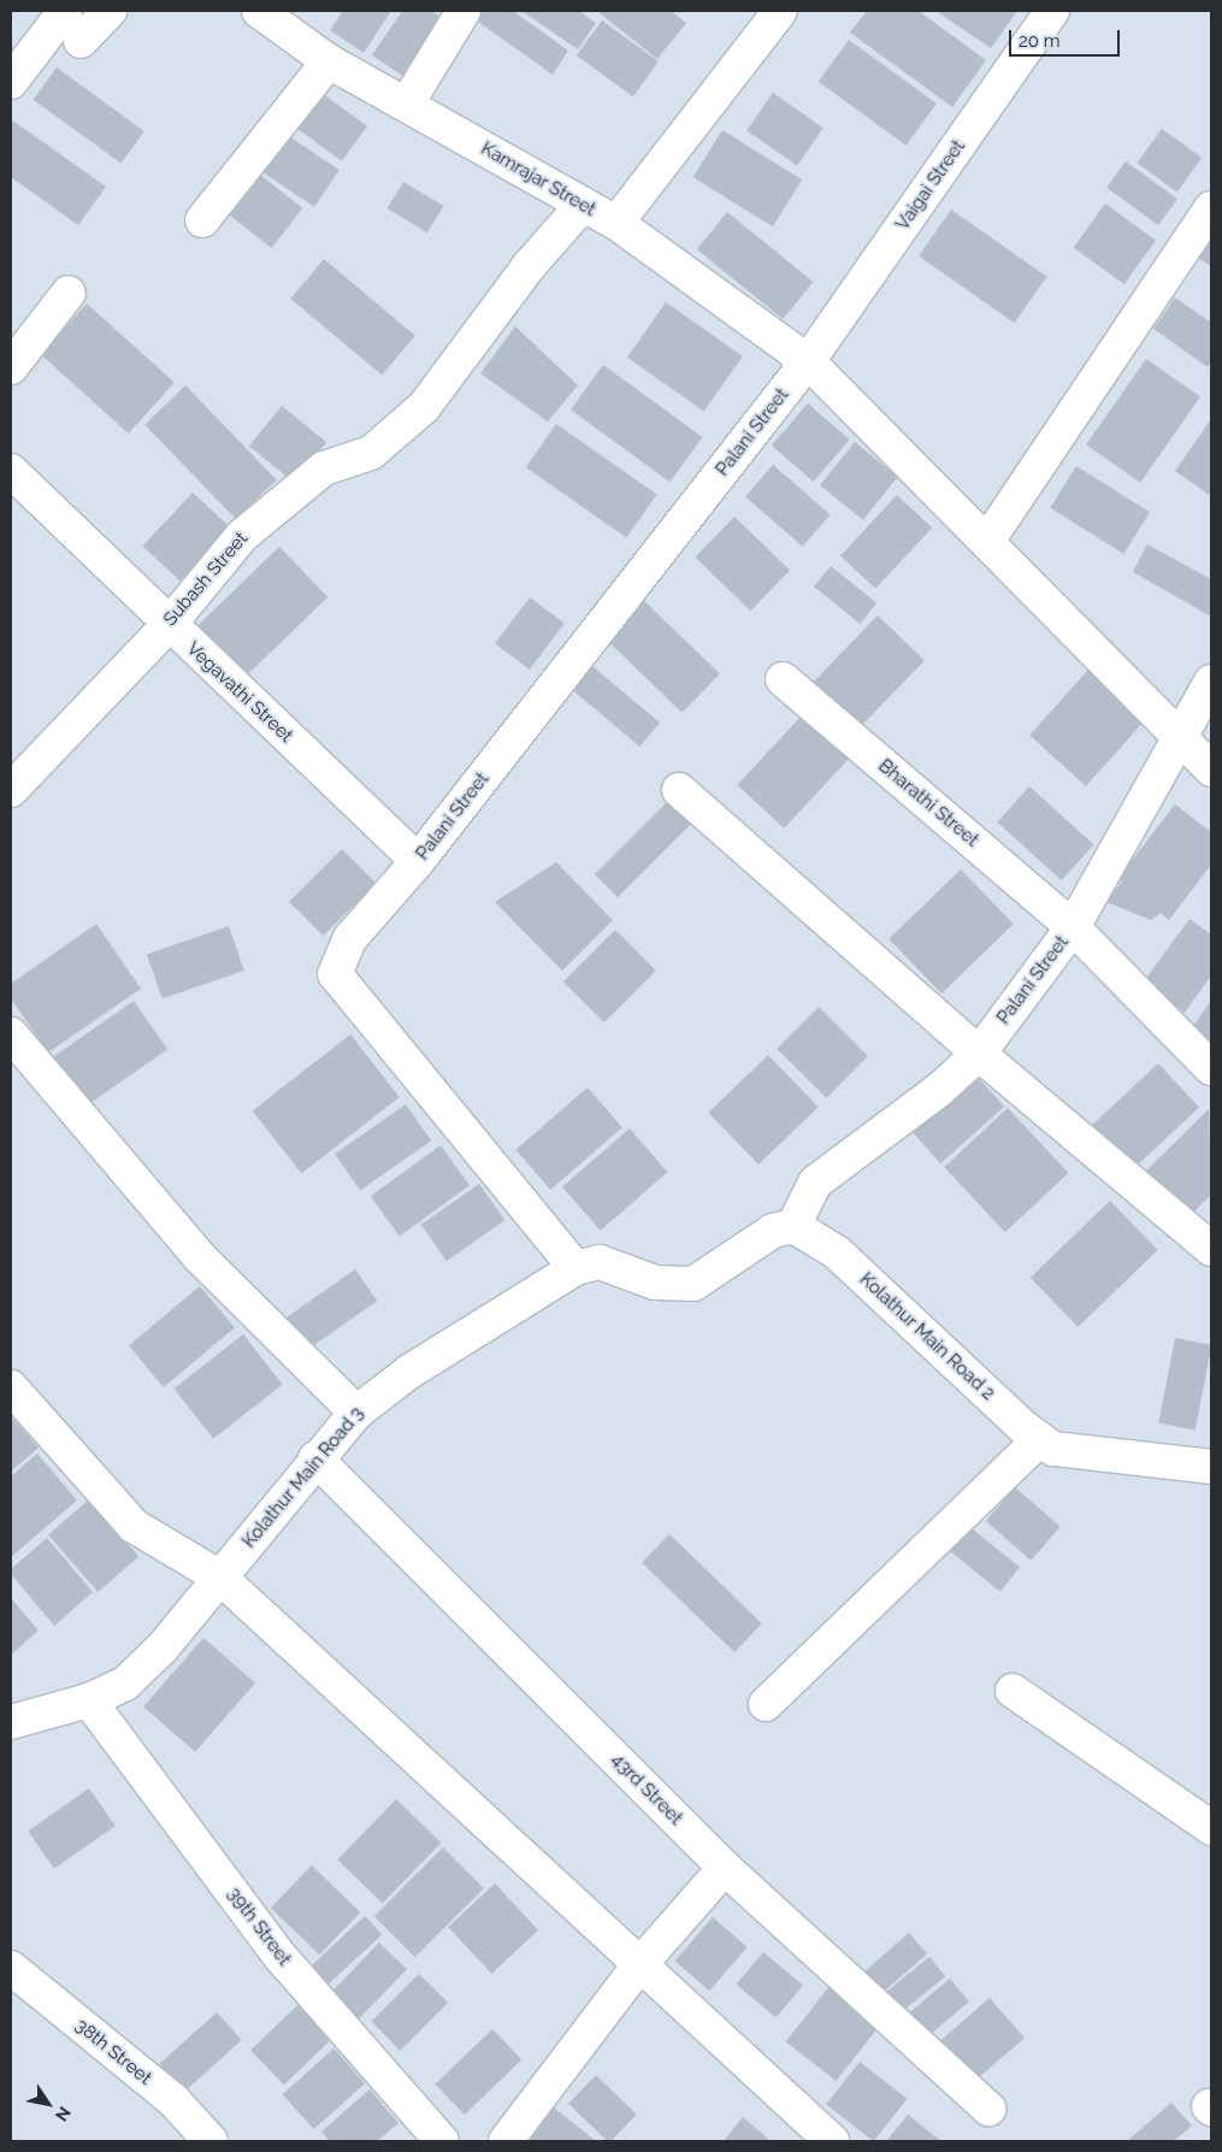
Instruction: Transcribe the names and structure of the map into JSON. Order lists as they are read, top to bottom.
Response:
{
  "streets": {
    "street": [
      "Kamrajar Street",
      "Vaigai Street",
      "Palani Street",
      "Subash Street",
      "Vegavathi Street",
      "Bharathi Street",
      "Kolathur Main Road 2",
      "Kolathur Main Road 3",
      "43rd Street",
      "39th Street",
      "38th Street"
    ]
  },
  "crossings": [
    ["Kamrajar Street", "Vaigai Street"],
    ["Kamrajar Street", "Palani Street"],
    ["Kamrajar Street", "Subash Street"],
    ["Vaigai Street", "Palani Street"],
    ["Palani Street", "Vegavathi Street"],
    ["Palani Street", "Bharathi Street"],
    ["Palani Street", "Kolathur Main Road 2"],
    ["Palani Street", "Kolathur Main Road 3"],
    ["Subash Street", "Vegavathi Street"],
    ["Kolathur Main Road 2", "Kolathur Main Road 3"],
    ["Kolathur Main Road 3", "43rd Street"],
    ["Kolathur Main Road 3", "39th Street"]
  ],
  "scale_bar": "20 m",
  "north": "bottom right"
}
